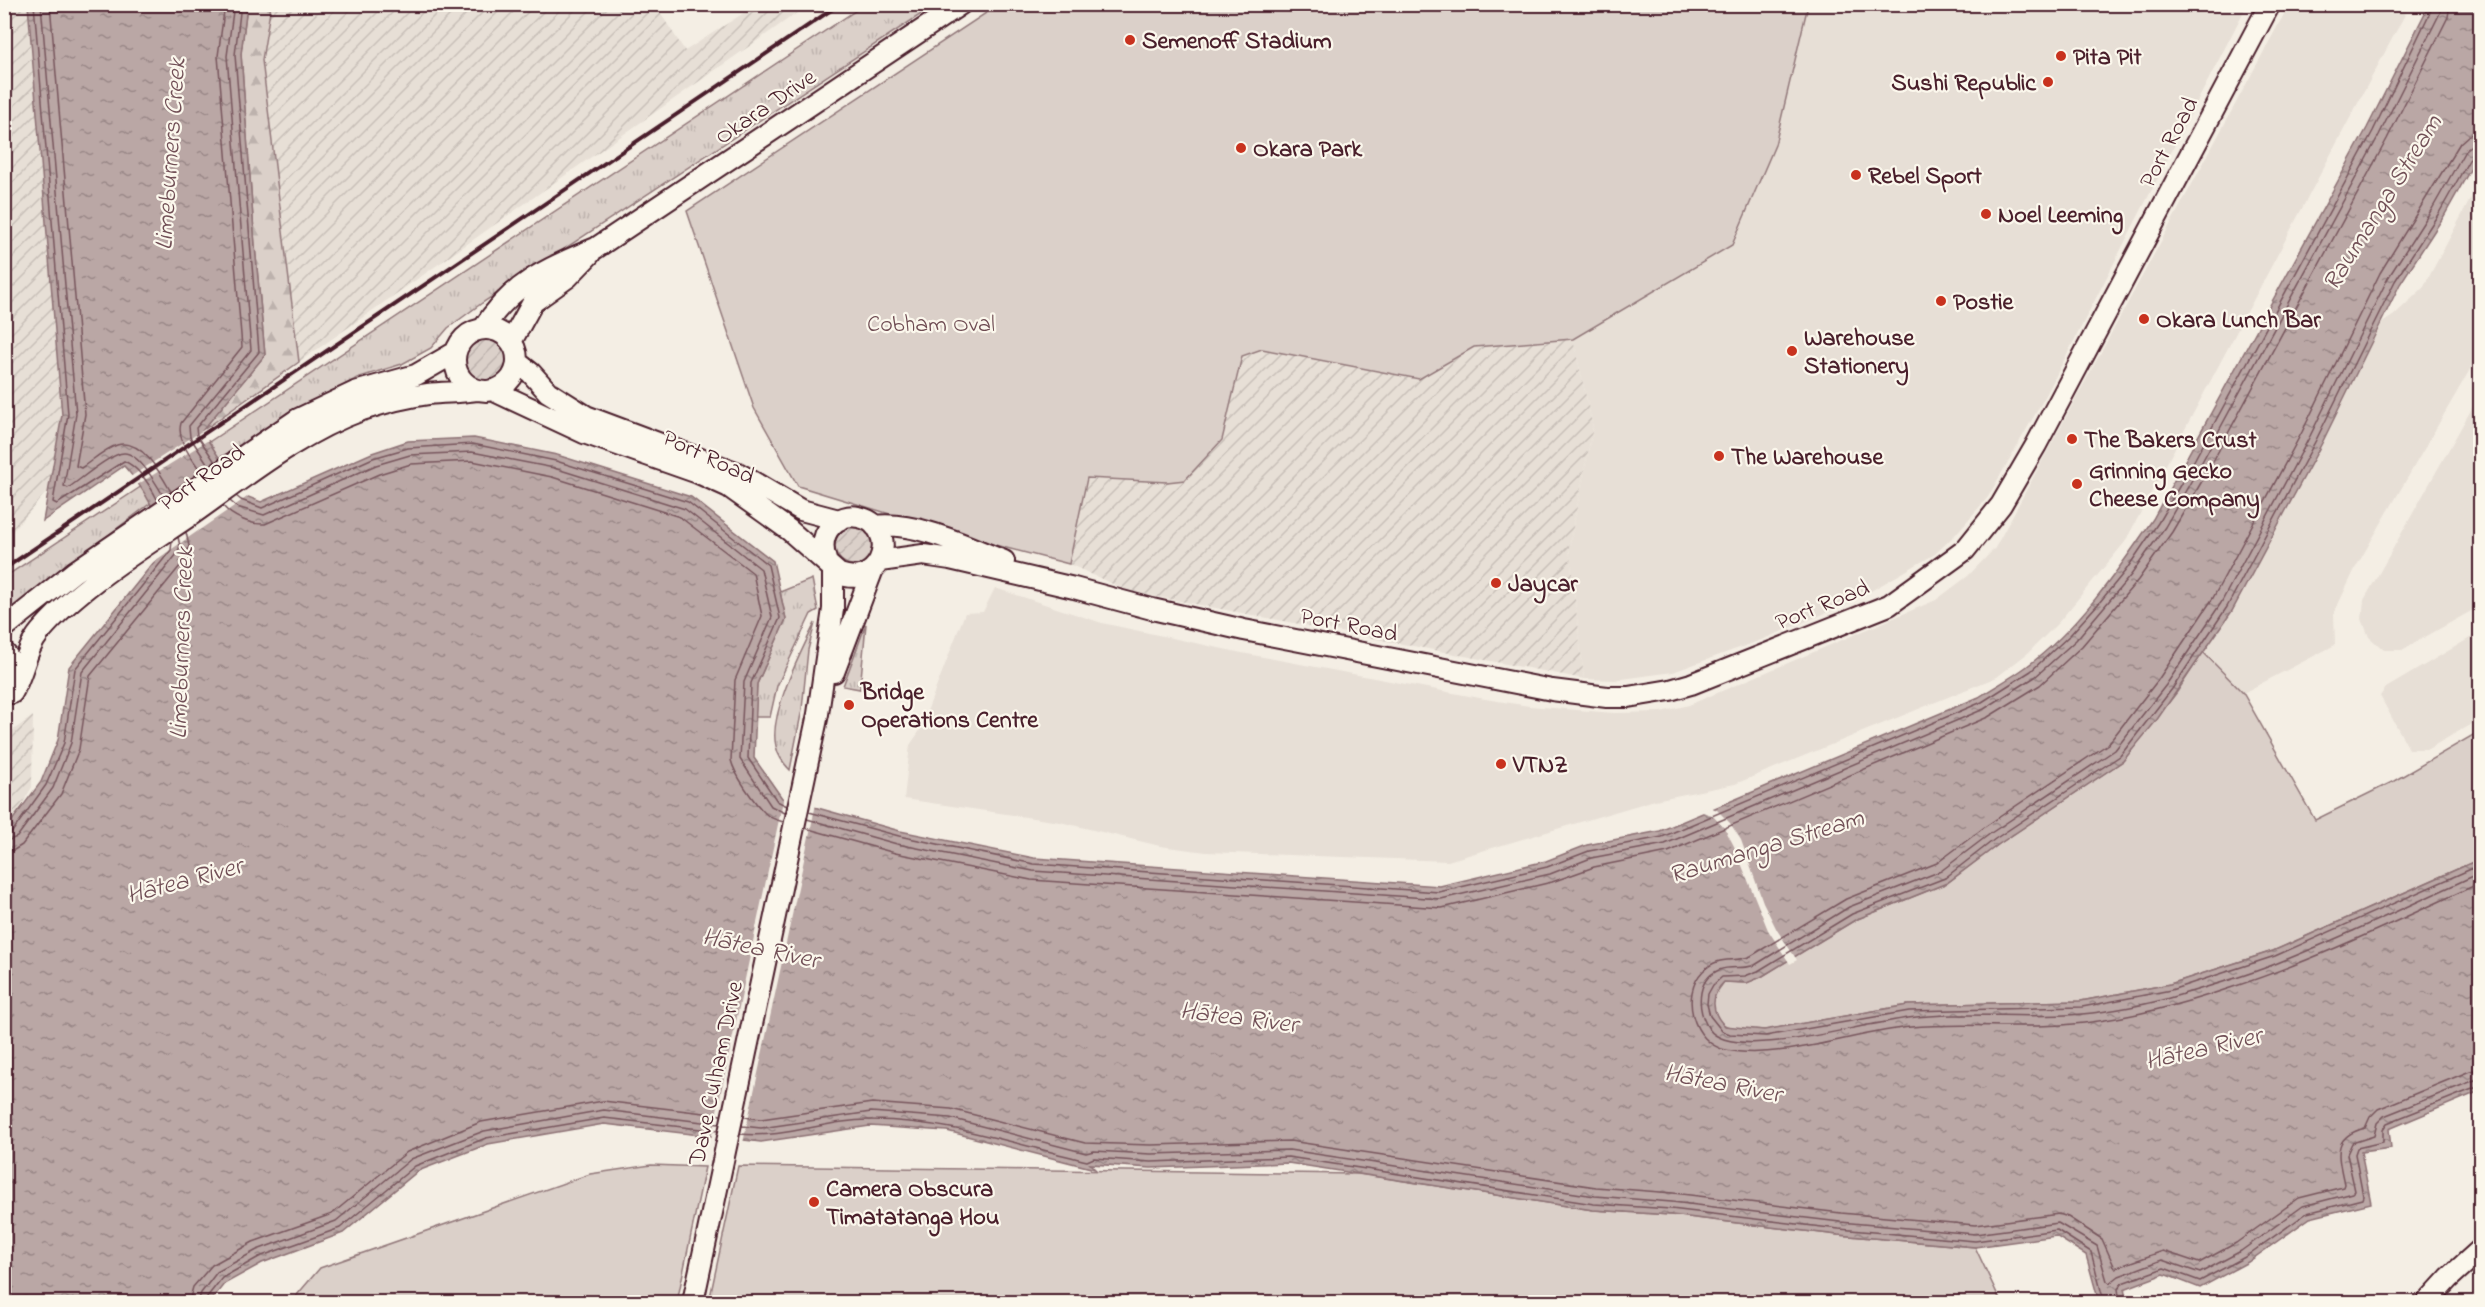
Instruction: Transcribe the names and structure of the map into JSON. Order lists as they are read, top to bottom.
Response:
{
  "streets": {
    "main road": ["Okara Drive", "Port Road", "Dave Culham Drive"]
  },
  "crossings": [
    ["Okara Drive", "Port Road"],
    ["Port Road", "Dave Culham Drive"]
  ],
  "water": ["Limeburners Creek", "Raumanga Stream", "Hātea River"],
  "parks": ["Cobham Oval"],
  "places": [
    "Semenoff Stadium",
    "Pita Pit",
    "Sushi Republic",
    "Okara Park",
    "Rebel Sport",
    "Noel Leeming",
    "Postie",
    "Okara Lunch Bar",
    "Warehouse Stationery",
    "The Bakers Crust",
    "The Warehouse",
    "Grinning Gecko Cheese Company",
    "Jaycar",
    "Bridge Operations Centre",
    "VTNZ",
    "Camera Obscura Timatatanga Hou"
  ]
}
